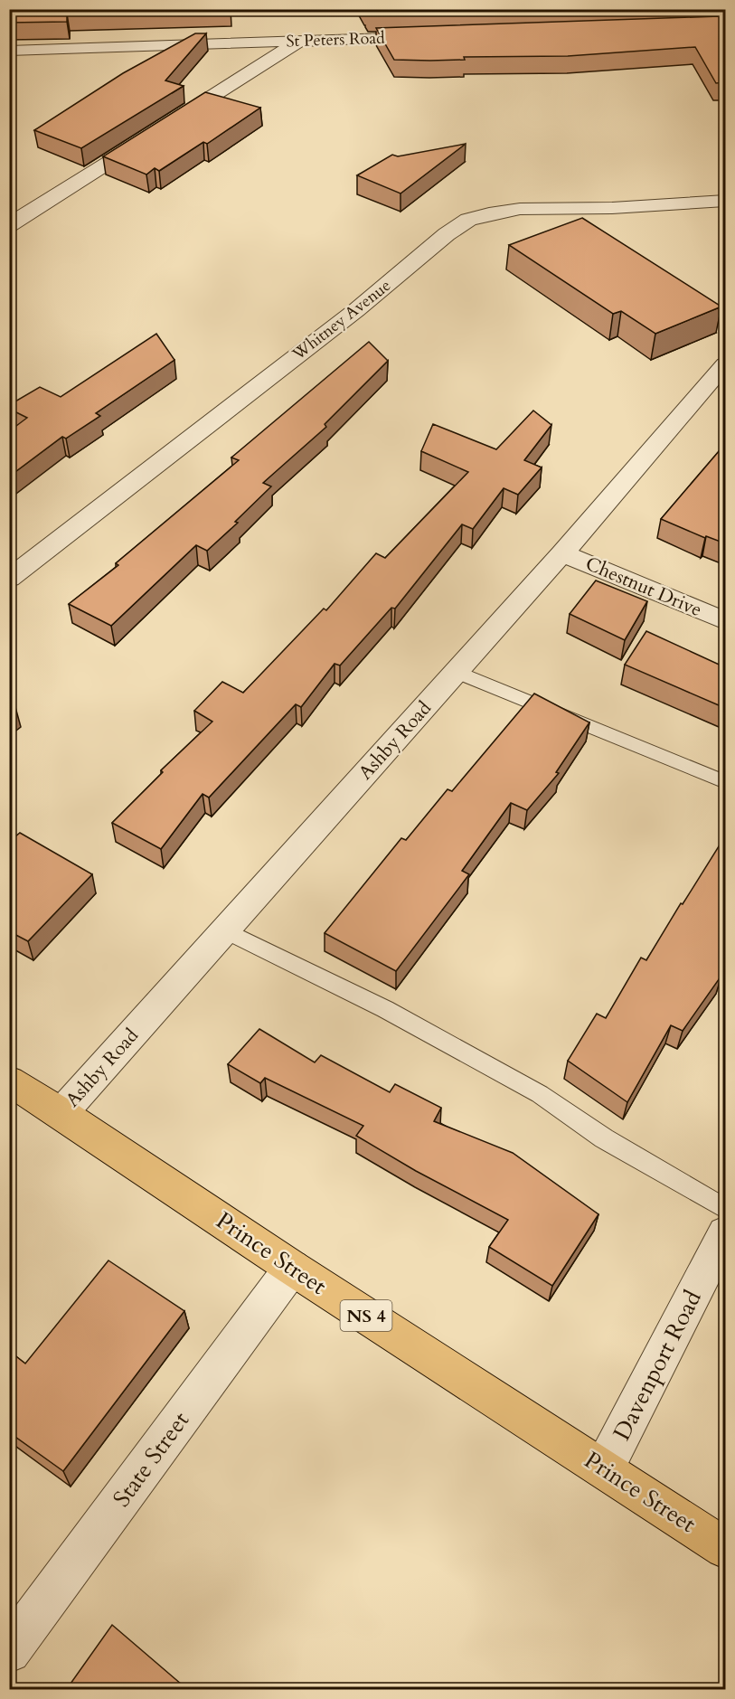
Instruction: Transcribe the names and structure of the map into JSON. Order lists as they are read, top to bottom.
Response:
{
  "streets": {
    "main road": ["Prince Street", "NS 4"],
    "street": [
      "St Peters Road",
      "Whitney Avenue",
      "Chestnut Drive",
      "Ashby Road",
      "Davenport Road",
      "State Street"
    ]
  },
  "crossings": [
    ["Chestnut Drive", "Ashby Road"],
    ["Ashby Road", "Prince Street"],
    ["Prince Street", "Davenport Road"],
    ["Prince Street", "State Street"]
  ]
}
